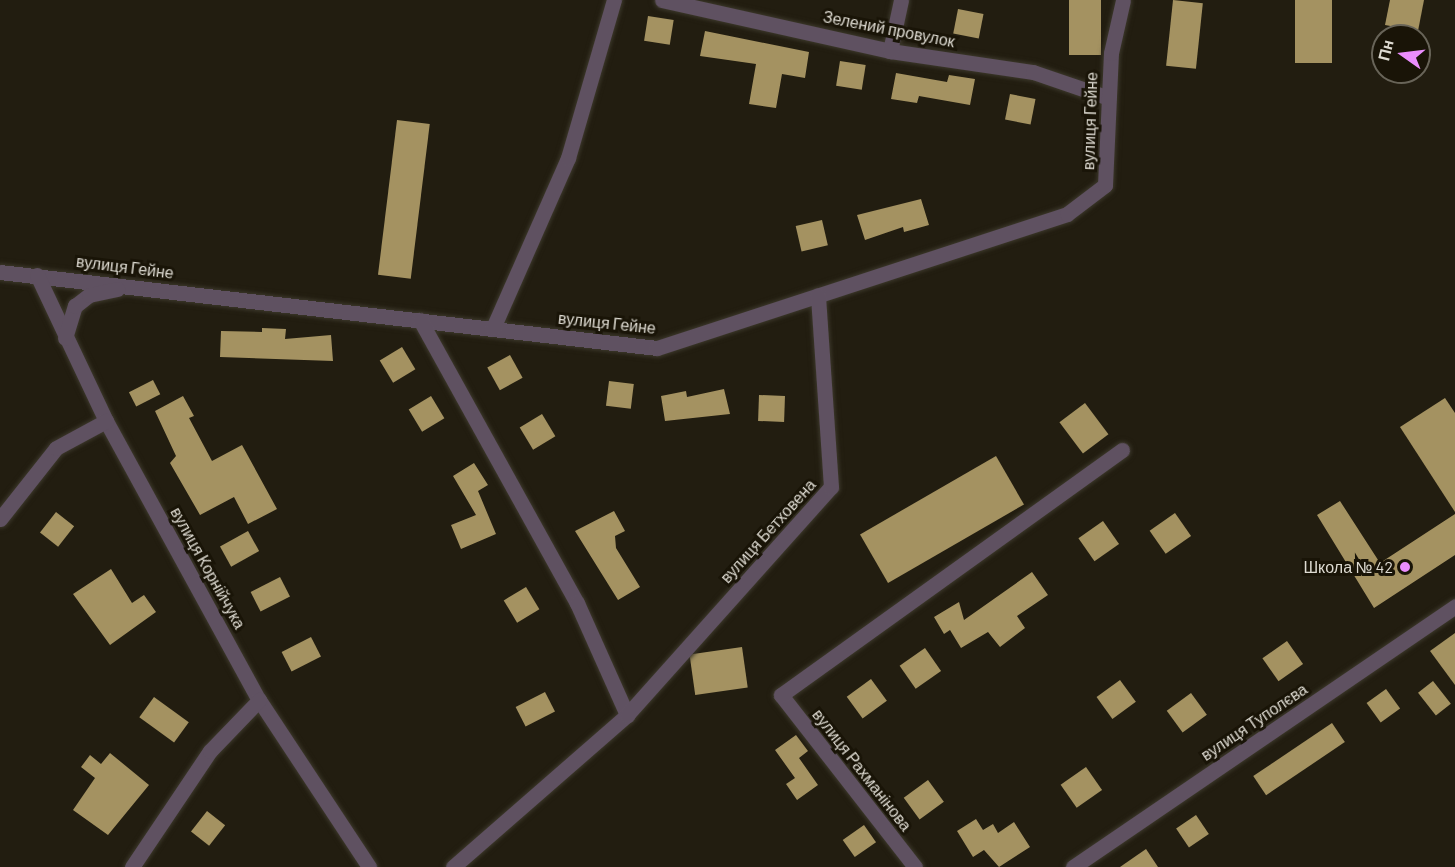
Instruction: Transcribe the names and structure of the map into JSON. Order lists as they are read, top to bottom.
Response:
{
  "streets": {
    "street": [
      "Зелений провулок",
      "вулиця Гейне",
      "вулиця Бетховена",
      "вулиця Корнійчука",
      "вулиця Туполєва",
      "вулиця Рахманінова"
    ]
  },
  "crossings": [
    ["Зелений провулок", "вулиця Гейне"],
    ["вулиця Гейне", "вулиця Бетховена"],
    ["вулиця Гейне", "вулиця Корнійчука"]
  ],
  "places": ["Школа № 42"],
  "north": "left"
}
